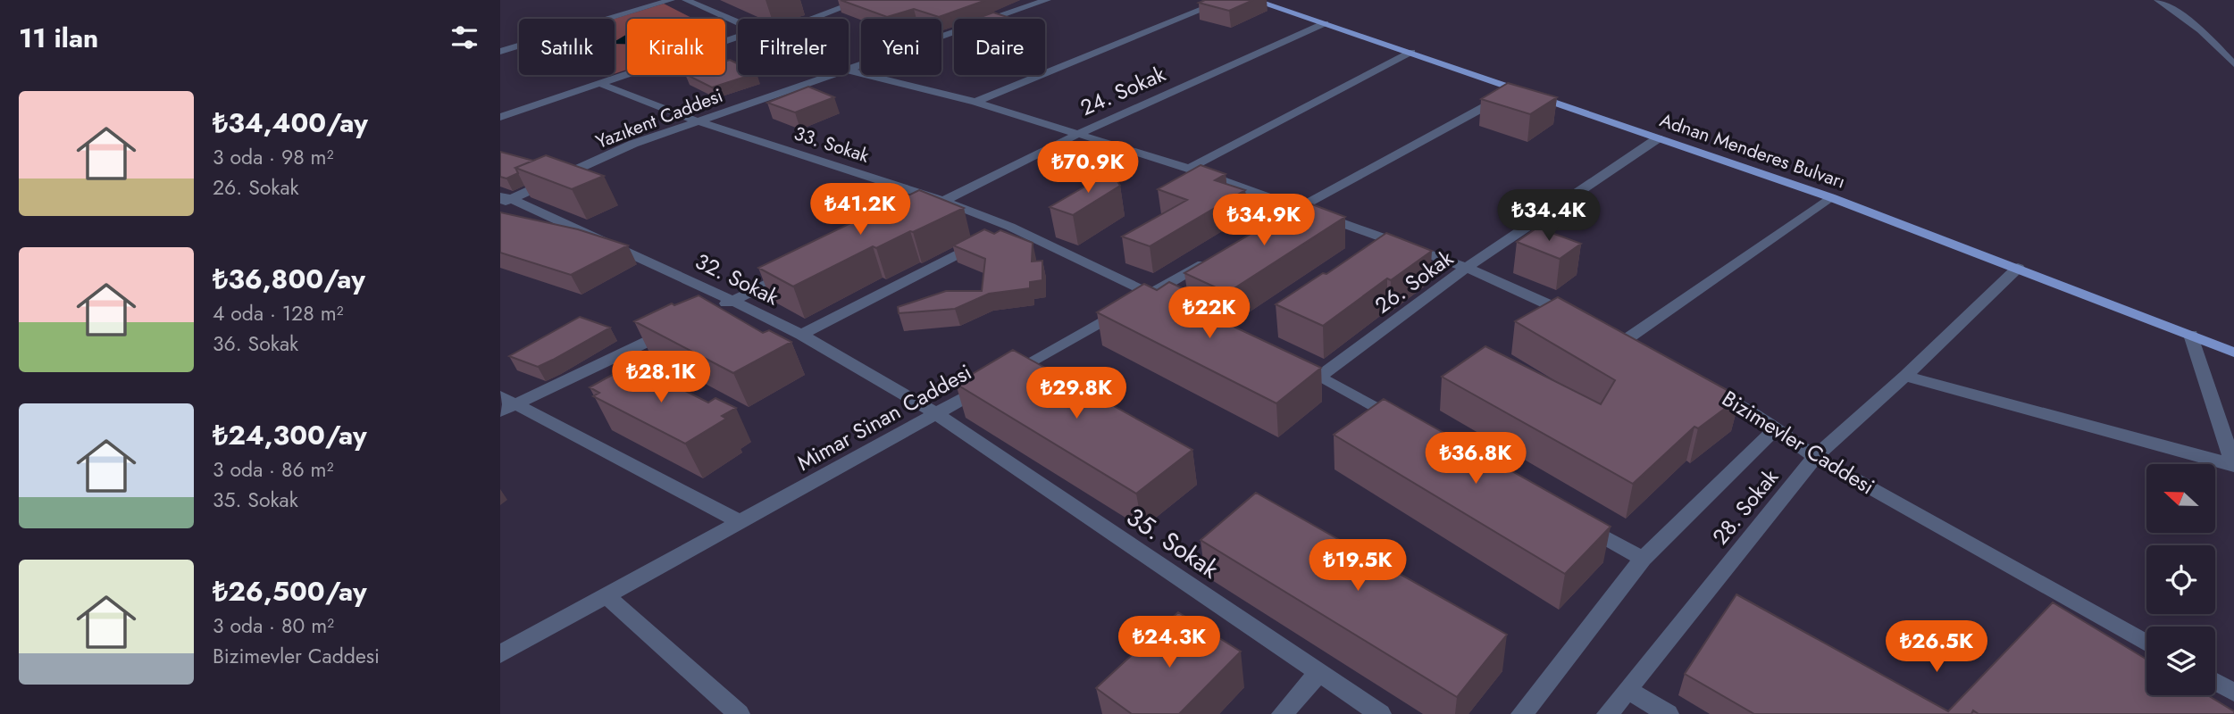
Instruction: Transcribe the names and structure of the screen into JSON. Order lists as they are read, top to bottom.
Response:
{
  "streets": {
    "main road": ["Adnan Menderes Bulvarı"],
    "street": [
      "24. Sokak",
      "Yazıkent Caddesi",
      "33. Sokak",
      "32. Sokak",
      "26. Sokak",
      "Mimar Sinan Caddesi",
      "Bizimevler Caddesi",
      "28. Sokak",
      "35. Sokak"
    ]
  },
  "crossings": [
    ["24. Sokak", "33. Sokak"],
    ["24. Sokak", "Adnan Menderes Bulvarı"],
    ["Yazıkent Caddesi", "33. Sokak"],
    ["Yazıkent Caddesi", "32. Sokak"],
    ["33. Sokak", "Mimar Sinan Caddesi"],
    ["Adnan Menderes Bulvarı", "26. Sokak"],
    ["Adnan Menderes Bulvarı", "28. Sokak"],
    ["32. Sokak", "Mimar Sinan Caddesi"],
    ["32. Sokak", "35. Sokak"],
    ["Mimar Sinan Caddesi", "35. Sokak"],
    ["Bizimevler Caddesi", "28. Sokak"]
  ],
  "north": "left",
  "page": {
    "heading": "11 ilan",
    "chip": [
      "Satılık",
      "Kiralık",
      "Filtreler",
      "Yeni",
      "Daire"
    ],
    "list": [
      {
        "name": "₺34,400/ay",
        "note": "3 oda · 98 m² · 26. Sokak"
      },
      {
        "name": "₺36,800/ay",
        "note": "4 oda · 128 m² · 36. Sokak"
      },
      {
        "name": "₺24,300/ay",
        "note": "3 oda · 86 m² · 35. Sokak"
      },
      {
        "name": "₺26,500/ay",
        "note": "3 oda · 80 m² · Bizimevler Caddesi"
      }
    ],
    "price": [
      "₺70.9K",
      "₺41.2K",
      "₺34.4K",
      "₺34.9K",
      "₺22K",
      "₺28.1K",
      "₺29.8K",
      "₺36.8K",
      "₺19.5K",
      "₺24.3K",
      "₺26.5K"
    ]
  }
}
